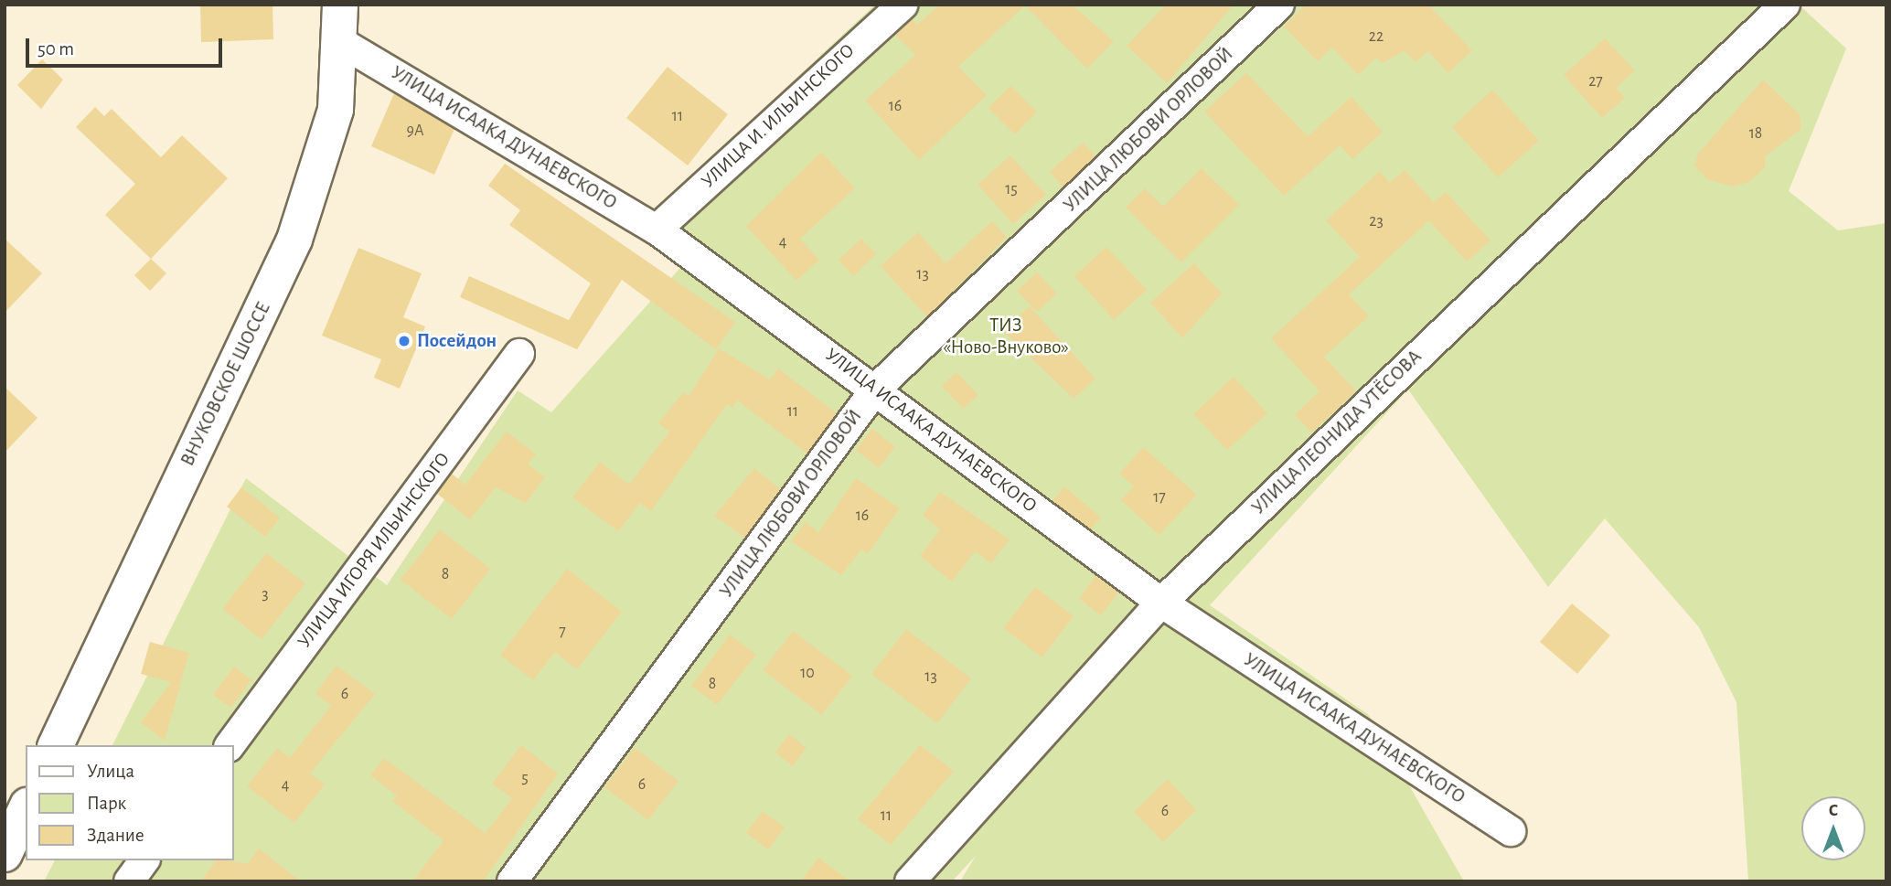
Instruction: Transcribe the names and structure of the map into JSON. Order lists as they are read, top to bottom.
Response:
{
  "streets": {
    "main road": ["ВНУКОВСКОЕ ШОССЕ"],
    "street": [
      "УЛИЦА И. ИЛЬИНСКОГО",
      "УЛИЦА ЛЮБОВИ ОРЛОВОЙ",
      "УЛИЦА ИСААКА ДУНАЕВСКОГО",
      "УЛИЦА ЛЕОНИДА УТЁСОВА",
      "УЛИЦА ИГОРЯ ИЛЬИНСКОГО"
    ]
  },
  "crossings": [
    ["УЛИЦА И. ИЛЬИНСКОГО", "УЛИЦА ИСААКА ДУНАЕВСКОГО"],
    ["УЛИЦА ЛЮБОВИ ОРЛОВОЙ", "УЛИЦА ИСААКА ДУНАЕВСКОГО"],
    ["УЛИЦА ИСААКА ДУНАЕВСКОГО", "ВНУКОВСКОЕ ШОССЕ"],
    ["УЛИЦА ИСААКА ДУНАЕВСКОГО", "УЛИЦА ЛЕОНИДА УТЁСОВА"]
  ],
  "parks": ["ТИЗ «Ново-Внуково»"],
  "places": ["Посейдон"],
  "house_numbers": [
    "22",
    "27",
    "16",
    "11",
    "9А",
    "18",
    "15",
    "23",
    "4",
    "13",
    "11",
    "17",
    "16",
    "8",
    "3",
    "7",
    "10",
    "13",
    "8",
    "6",
    "5",
    "6",
    "4",
    "6",
    "11"
  ],
  "legend": ["Улица", "Парк", "Здание"],
  "scale_bar": "50 m",
  "north": "top"
}
